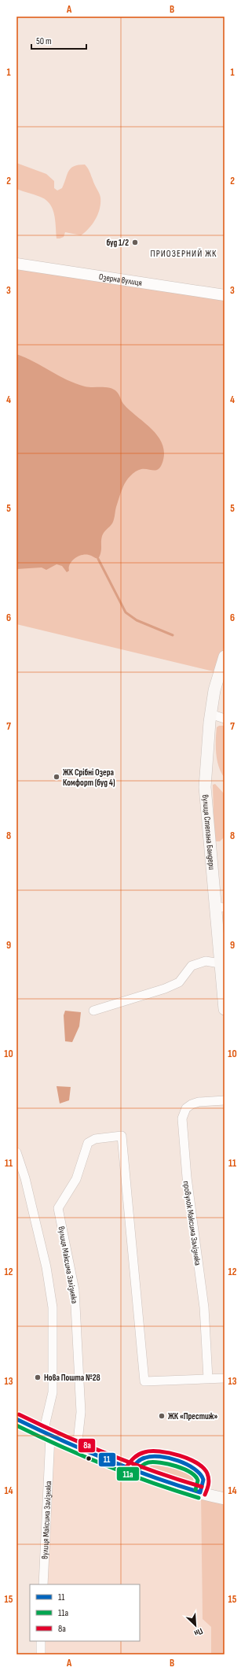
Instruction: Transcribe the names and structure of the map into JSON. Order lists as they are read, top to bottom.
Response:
{
  "streets": {
    "main road": ["вулиця Степана Бандери"],
    "street": ["Озерна вулиця", "провулок Максима Залізняка", "вулиця Максима Залізняка"]
  },
  "crossings": [
    ["провулок Максима Залізняка", "вулиця Максима Залізняка"]
  ],
  "districts": ["ПРИОЗЕРНИЙ ЖК"],
  "places": [
    "буд 1/2",
    "ЖК Срібні Озера Комфорт (буд 4)",
    "Нова Пошта №28",
    "ЖК «Престиж»"
  ],
  "lines": ["transit line 8а", "transit line 11", "transit line 11а"],
  "legend": ["11", "11а", "8а"],
  "scale_bar": "50 m",
  "north": "bottom right",
  "grid": {
    "columns": ["A", "B"],
    "rows": [
      "1",
      "2",
      "3",
      "4",
      "5",
      "6",
      "7",
      "8",
      "9",
      "10",
      "11",
      "12",
      "13",
      "14",
      "15"
    ]
  }
}
